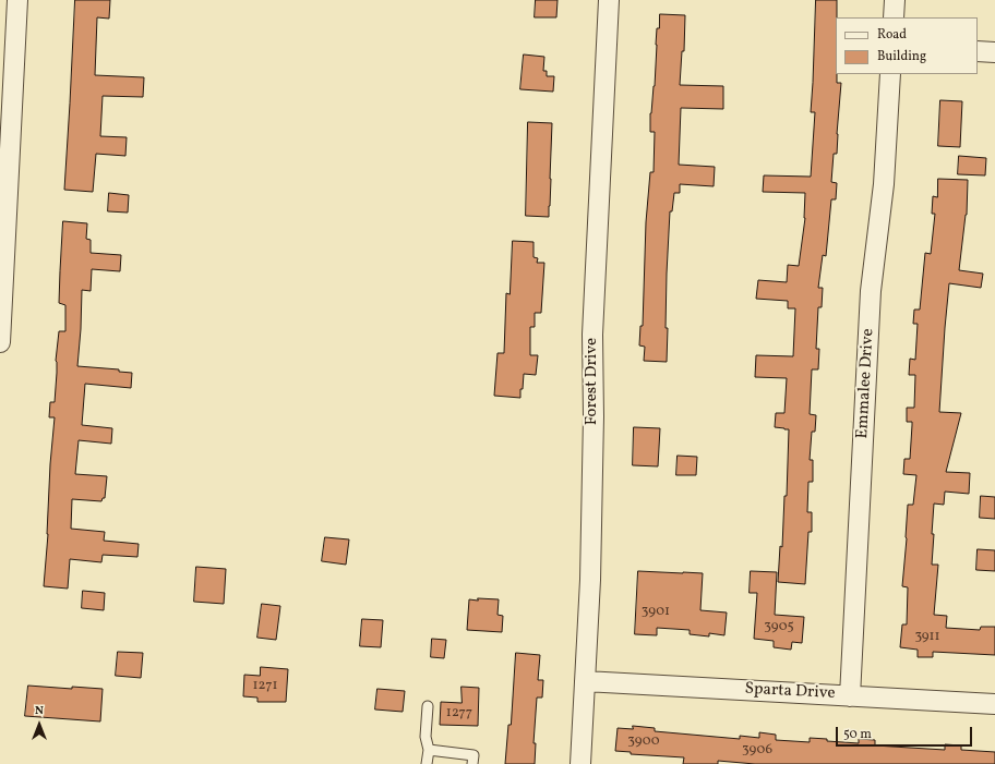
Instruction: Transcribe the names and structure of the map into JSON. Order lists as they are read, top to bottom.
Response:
{
  "streets": {
    "street": ["Forest Drive", "Emmalee Drive", "Sparta Drive"]
  },
  "crossings": [
    ["Forest Drive", "Sparta Drive"],
    ["Emmalee Drive", "Sparta Drive"]
  ],
  "house_numbers": [
    "3901",
    "3905",
    "3911",
    "1271",
    "1277",
    "3900",
    "3906"
  ],
  "legend": ["Road", "Building"],
  "scale_bar": "50 m",
  "north": "top"
}
